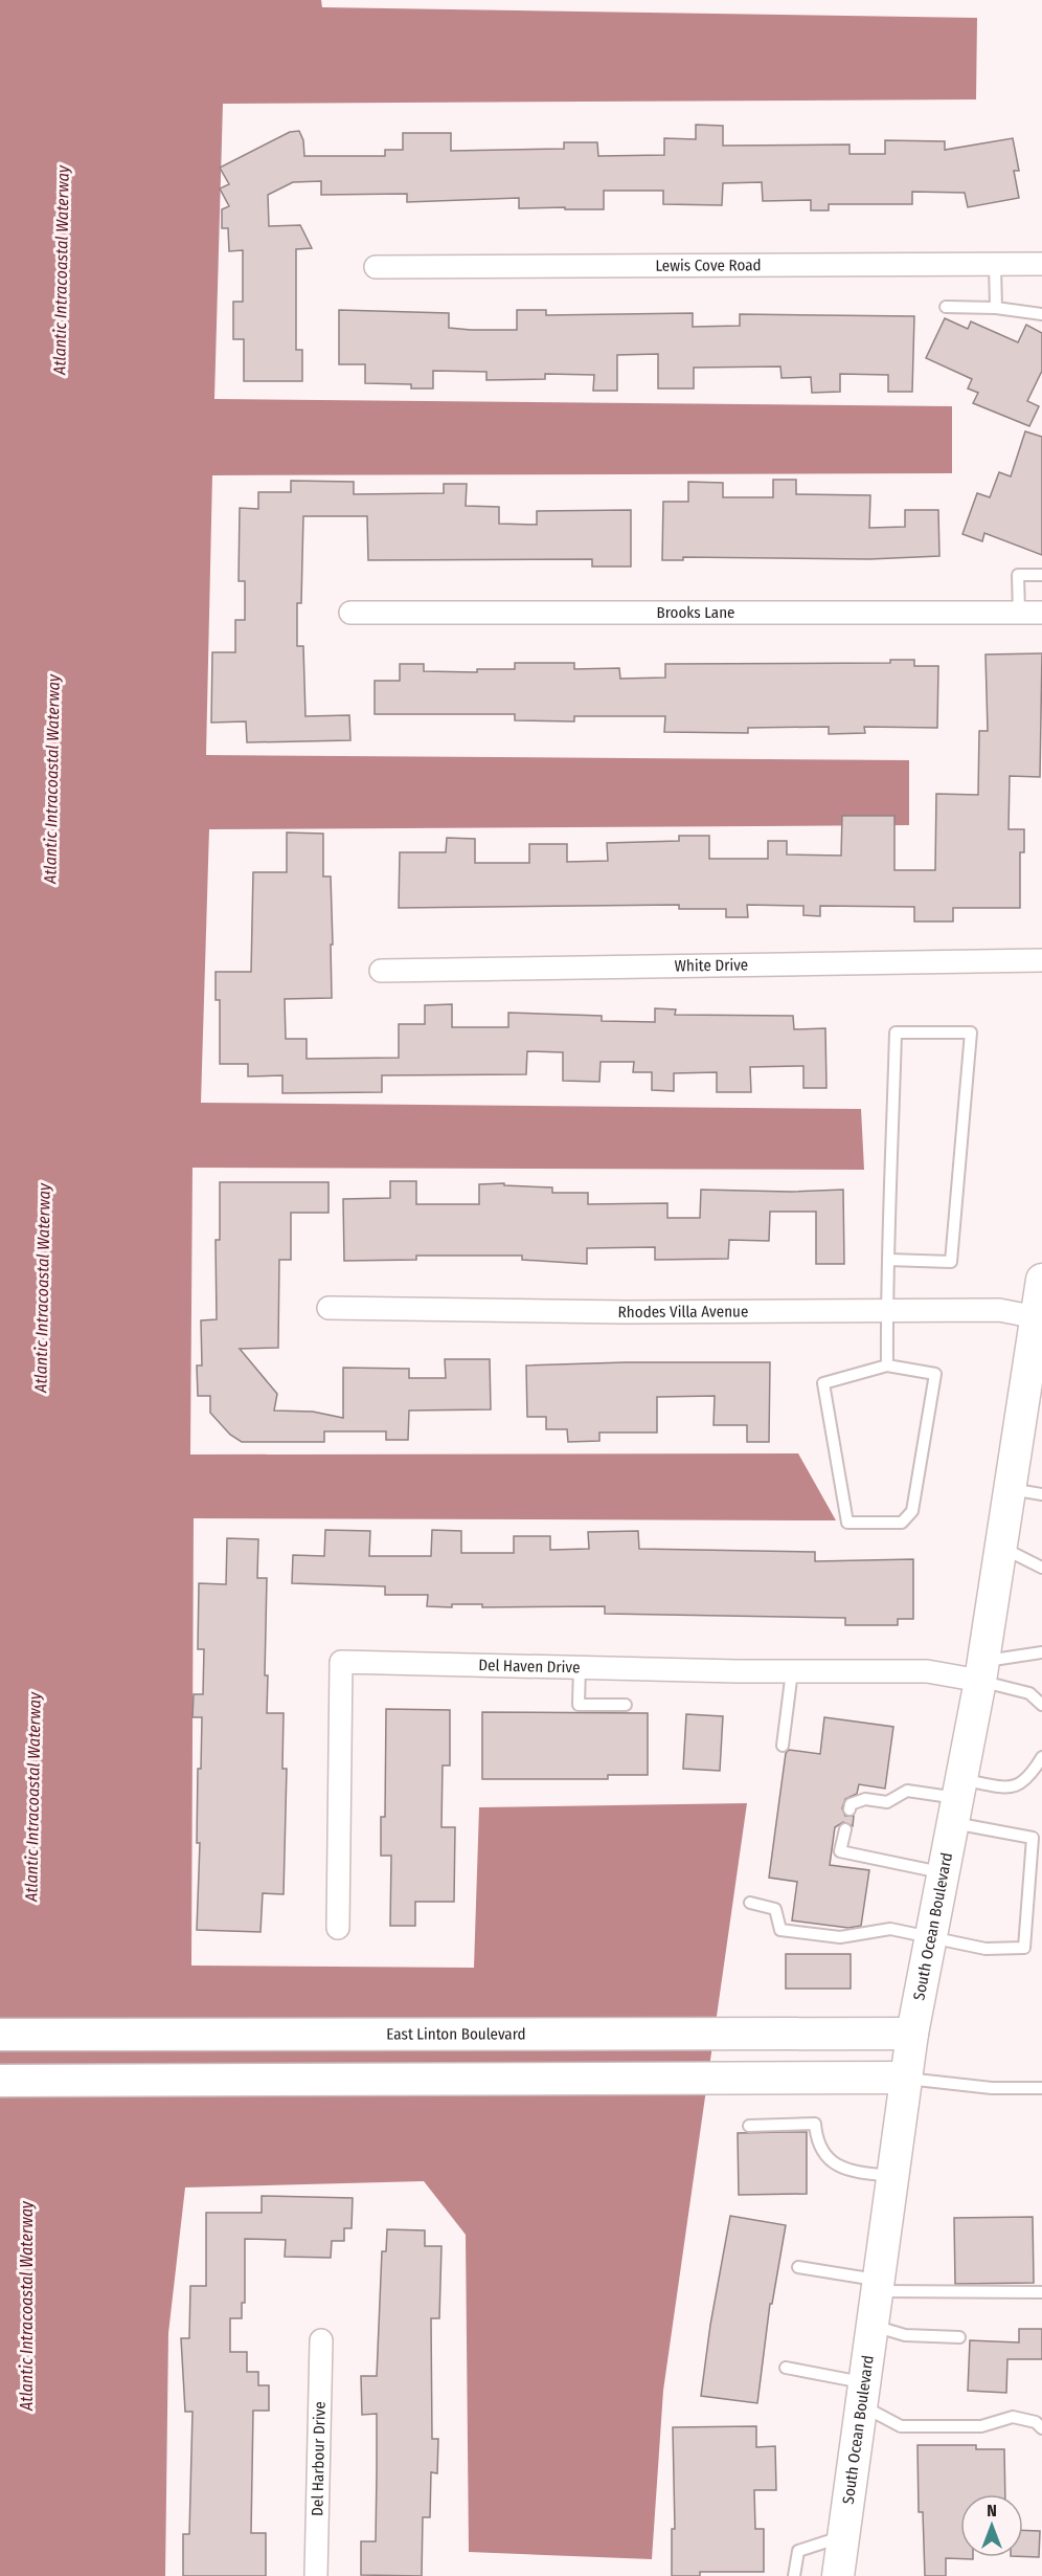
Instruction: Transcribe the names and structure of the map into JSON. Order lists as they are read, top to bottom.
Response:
{
  "streets": {
    "main road": ["South Ocean Boulevard", "East Linton Boulevard"],
    "street": [
      "Lewis Cove Road",
      "Brooks Lane",
      "White Drive",
      "Rhodes Villa Avenue",
      "Del Haven Drive",
      "Del Harbour Drive"
    ]
  },
  "crossings": [
    ["Rhodes Villa Avenue", "South Ocean Boulevard"],
    ["Del Haven Drive", "South Ocean Boulevard"],
    ["South Ocean Boulevard", "East Linton Boulevard"]
  ],
  "water": ["Atlantic Intracoastal Waterway"],
  "north": "top"
}
